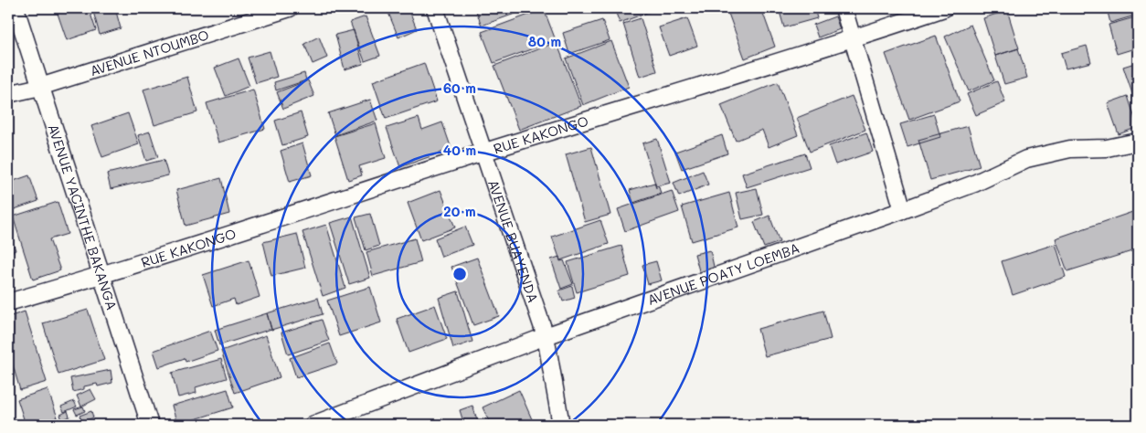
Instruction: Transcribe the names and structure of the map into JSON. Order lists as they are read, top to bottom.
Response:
{
  "streets": {
    "street": [
      "AVENUE NTOUMBO",
      "RUE KAKONGO",
      "AVENUE YACINTHE BAKANGA",
      "AVENUE BUAYENDA",
      "AVENUE POATY LOEMBA"
    ]
  },
  "crossings": [
    ["AVENUE NTOUMBO", "AVENUE YACINTHE BAKANGA"],
    ["RUE KAKONGO", "AVENUE YACINTHE BAKANGA"],
    ["RUE KAKONGO", "AVENUE BUAYENDA"],
    ["AVENUE BUAYENDA", "AVENUE POATY LOEMBA"]
  ],
  "rings": [
    "80 m",
    "60 m",
    "40 m",
    "20 m"
  ]
}
